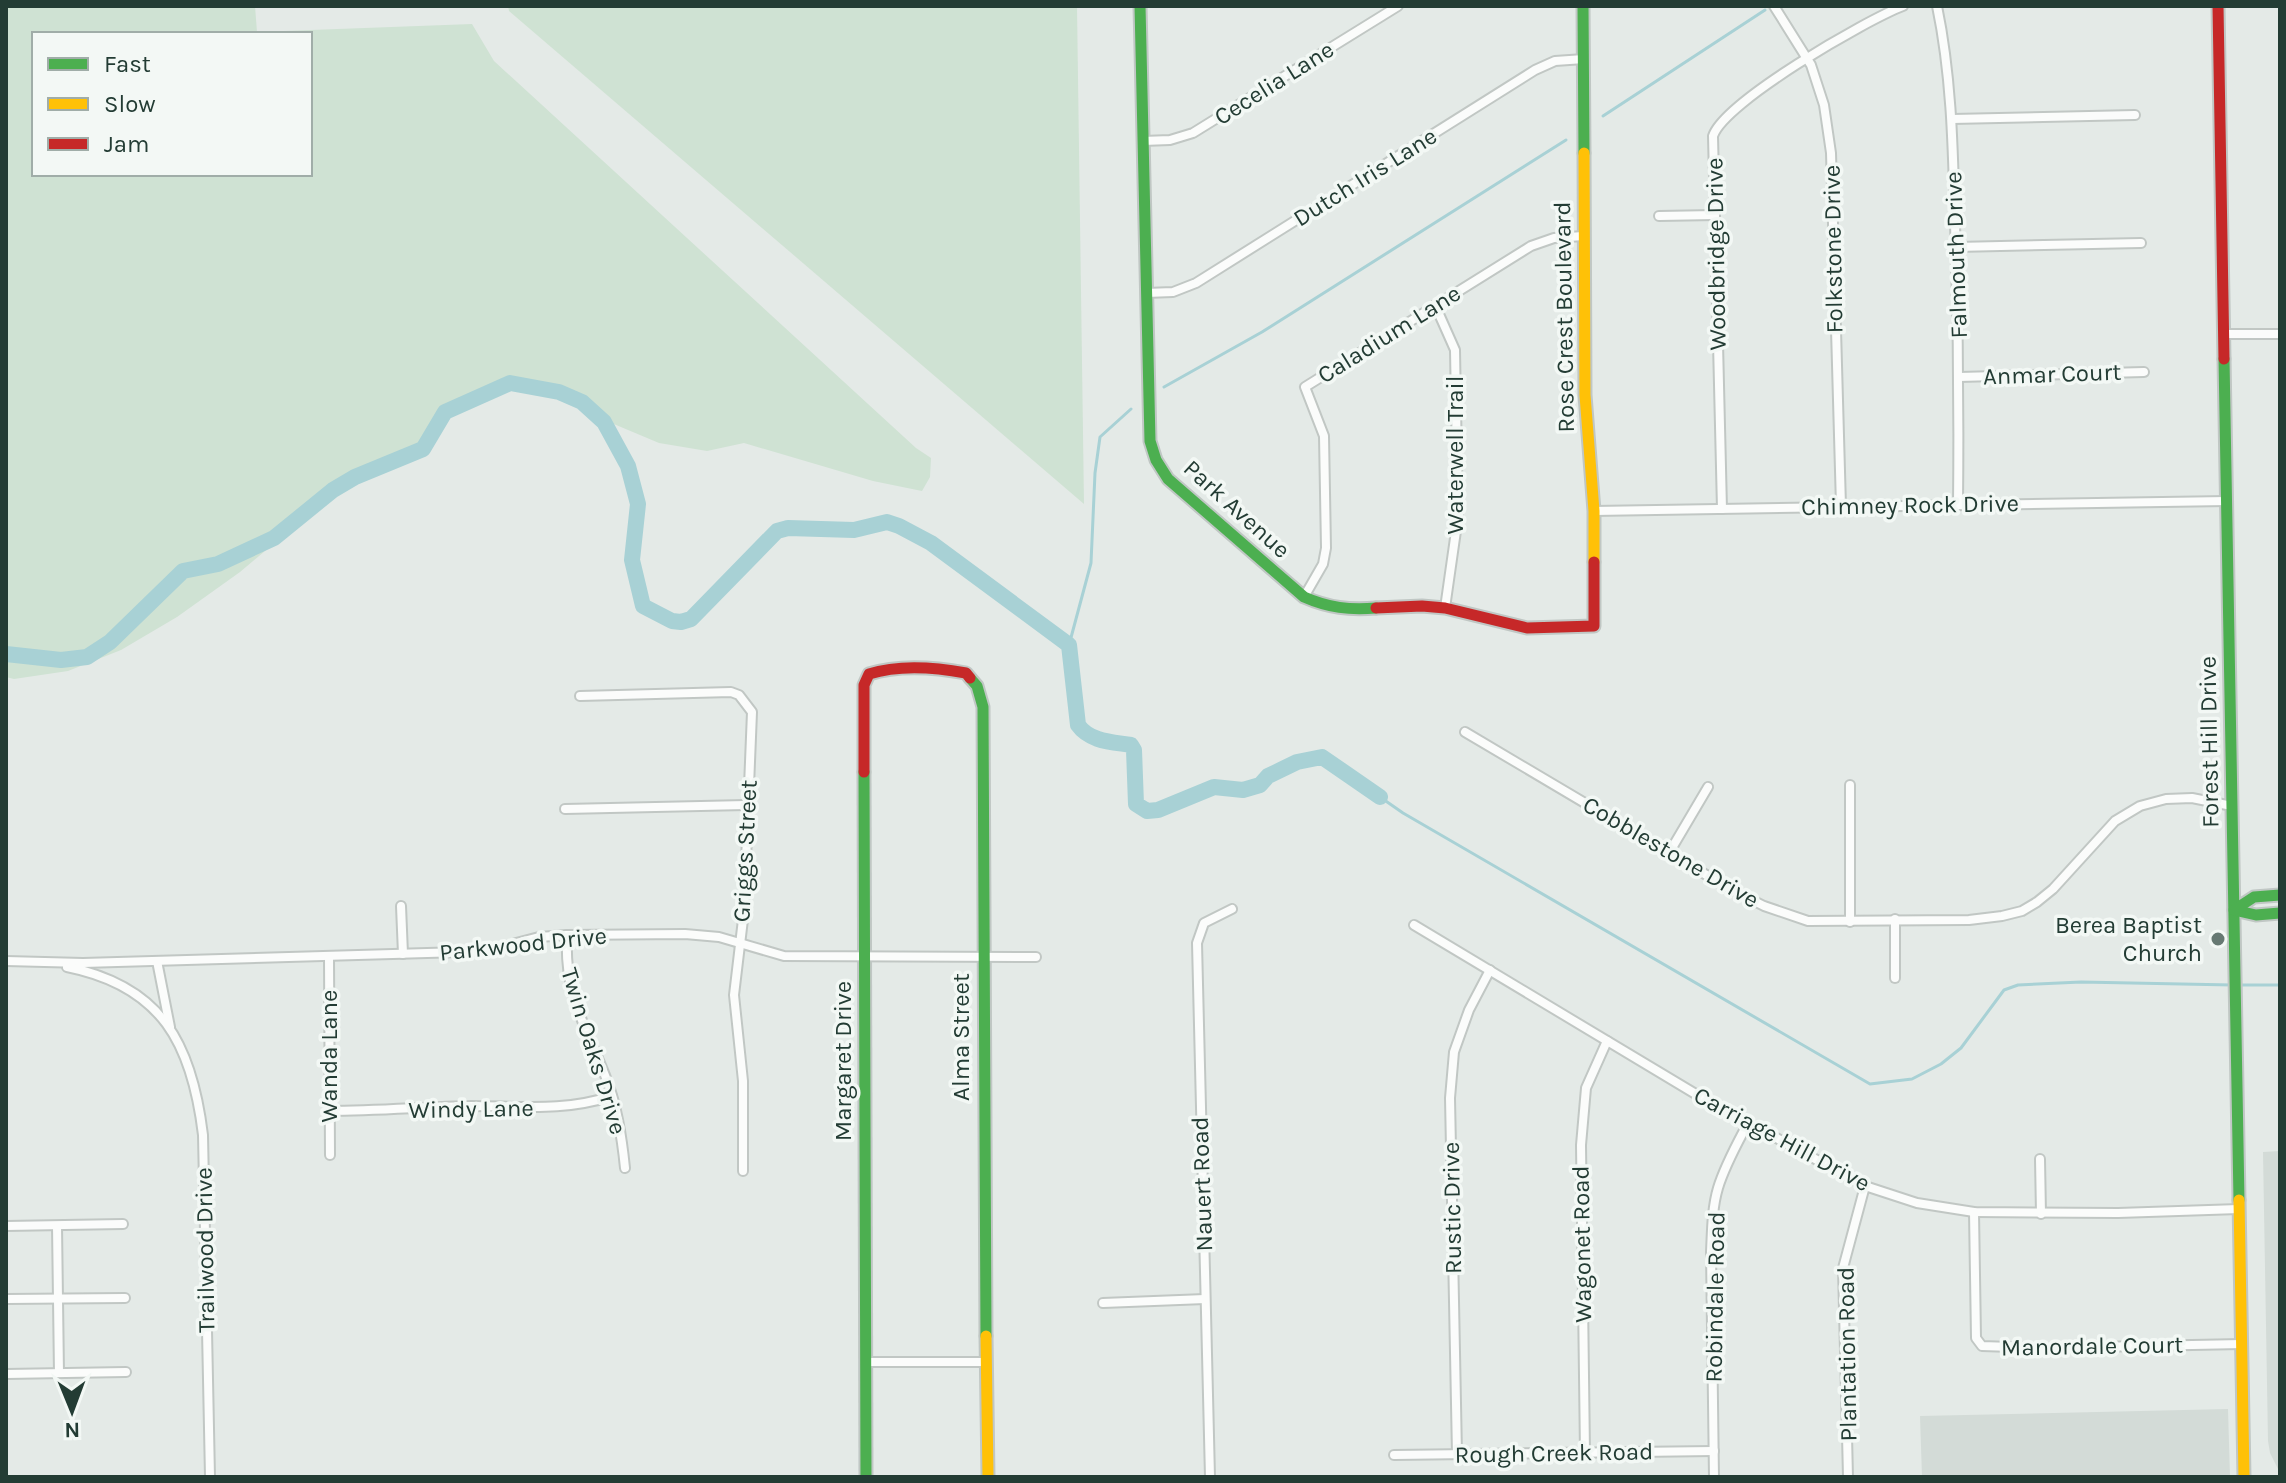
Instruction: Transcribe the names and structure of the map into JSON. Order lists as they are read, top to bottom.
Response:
{
  "streets": {
    "street": [
      "Cecelia Lane",
      "Dutch Iris Lane",
      "Folkstone Drive",
      "Woodbridge Drive",
      "Falmouth Drive",
      "Rose Crest Boulevard",
      "Caladium Lane",
      "Anmar Court",
      "Waterwell Trail",
      "Chimney Rock Drive",
      "Park Avenue",
      "Forest Hill Drive",
      "Griggs Street",
      "Cobblestone Drive",
      "Parkwood Drive",
      "Alma Street",
      "Twin Oaks Drive",
      "Wanda Lane",
      "Margaret Drive",
      "Windy Lane",
      "Carriage Hill Drive",
      "Nauert Road",
      "Rustic Drive",
      "Wagonet Road",
      "Trailwood Drive",
      "Robindale Road",
      "Manordale Court",
      "Plantation Road",
      "Rough Creek Road"
    ]
  },
  "crossings": [
    ["Cecelia Lane", "Park Avenue"],
    ["Dutch Iris Lane", "Rose Crest Boulevard"],
    ["Dutch Iris Lane", "Park Avenue"],
    ["Folkstone Drive", "Woodbridge Drive"],
    ["Folkstone Drive", "Chimney Rock Drive"],
    ["Woodbridge Drive", "Chimney Rock Drive"],
    ["Falmouth Drive", "Anmar Court"],
    ["Falmouth Drive", "Chimney Rock Drive"],
    ["Rose Crest Boulevard", "Caladium Lane"],
    ["Rose Crest Boulevard", "Chimney Rock Drive"],
    ["Rose Crest Boulevard", "Park Avenue"],
    ["Caladium Lane", "Waterwell Trail"],
    ["Caladium Lane", "Park Avenue"],
    ["Waterwell Trail", "Park Avenue"],
    ["Chimney Rock Drive", "Forest Hill Drive"],
    ["Forest Hill Drive", "Cobblestone Drive"],
    ["Forest Hill Drive", "Carriage Hill Drive"],
    ["Forest Hill Drive", "Manordale Court"],
    ["Griggs Street", "Parkwood Drive"],
    ["Parkwood Drive", "Alma Street"],
    ["Parkwood Drive", "Twin Oaks Drive"],
    ["Parkwood Drive", "Wanda Lane"],
    ["Parkwood Drive", "Margaret Drive"],
    ["Parkwood Drive", "Trailwood Drive"],
    ["Alma Street", "Margaret Drive"],
    ["Twin Oaks Drive", "Windy Lane"],
    ["Wanda Lane", "Windy Lane"],
    ["Carriage Hill Drive", "Rustic Drive"],
    ["Carriage Hill Drive", "Wagonet Road"],
    ["Carriage Hill Drive", "Robindale Road"],
    ["Carriage Hill Drive", "Manordale Court"],
    ["Carriage Hill Drive", "Plantation Road"],
    ["Rustic Drive", "Rough Creek Road"],
    ["Wagonet Road", "Rough Creek Road"],
    ["Robindale Road", "Rough Creek Road"]
  ],
  "places": ["Berea Baptist Church"],
  "legend": ["Fast", "Slow", "Jam"],
  "north": "bottom"
}
